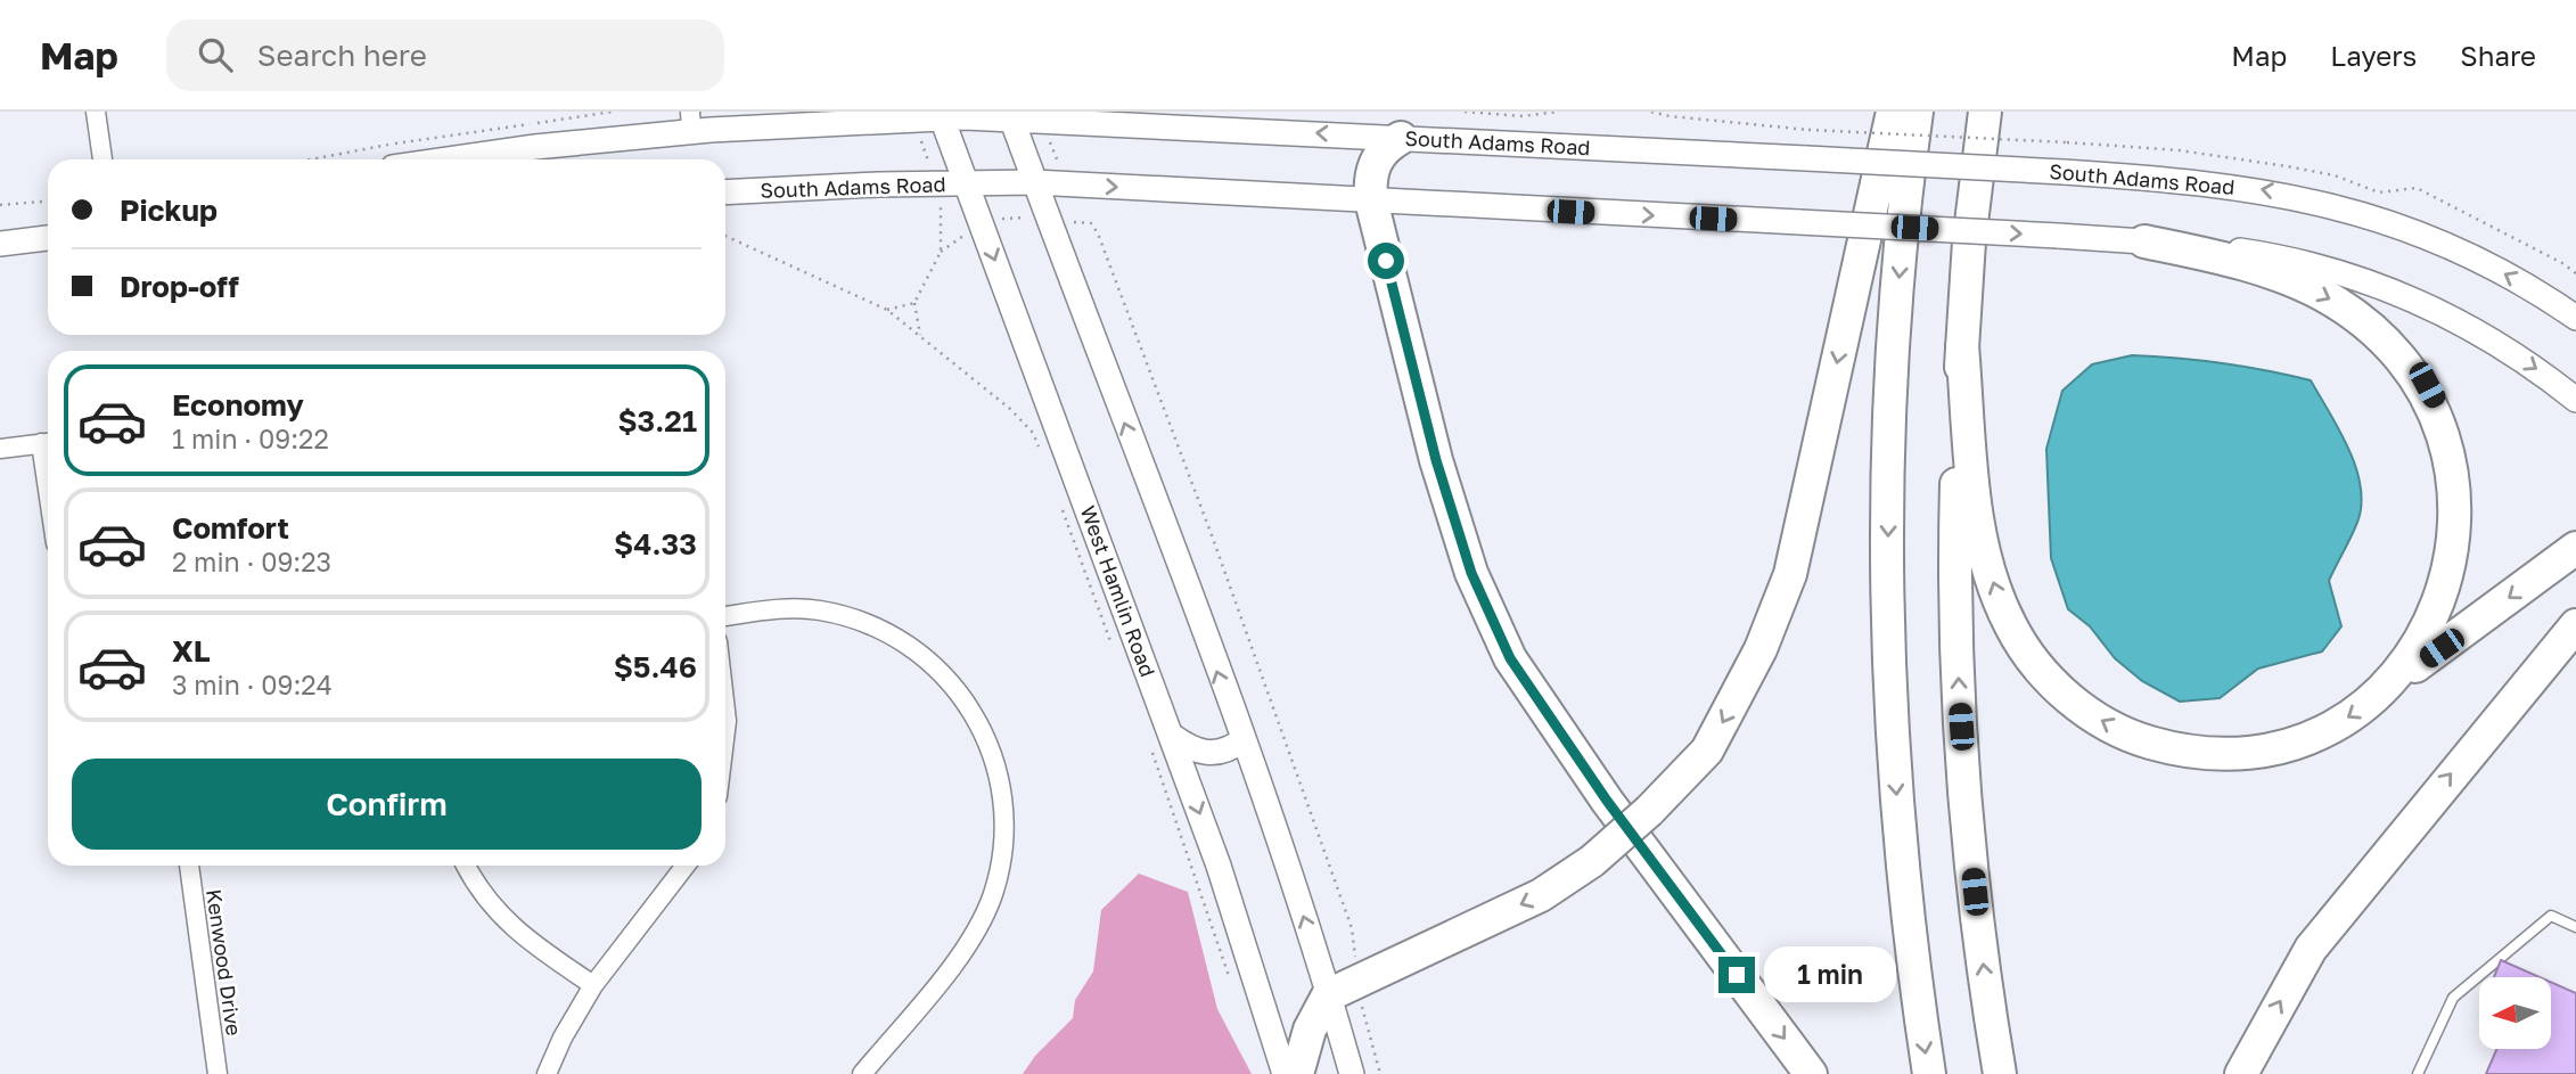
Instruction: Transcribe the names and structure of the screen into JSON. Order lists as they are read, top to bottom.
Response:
{
  "streets": {
    "main road": ["South Adams Road", "West Hamlin Road"],
    "street": ["Kenwood Drive"]
  },
  "crossings": [
    ["South Adams Road", "West Hamlin Road"]
  ],
  "north": "left",
  "page": {
    "header": "Map",
    "search": "Search here",
    "nav": ["Map", "Layers", "Share"],
    "banner": ["Pickup", "Drop-off"],
    "list": [
      {
        "name": "Economy",
        "note": "1 min · 09:22",
        "value": "$3.21"
      },
      {
        "name": "Comfort",
        "note": "2 min · 09:23",
        "value": "$4.33"
      },
      {
        "name": "XL",
        "note": "3 min · 09:24",
        "value": "$5.46"
      }
    ],
    "buttons": "Confirm",
    "bubble": "1 min"
  }
}
